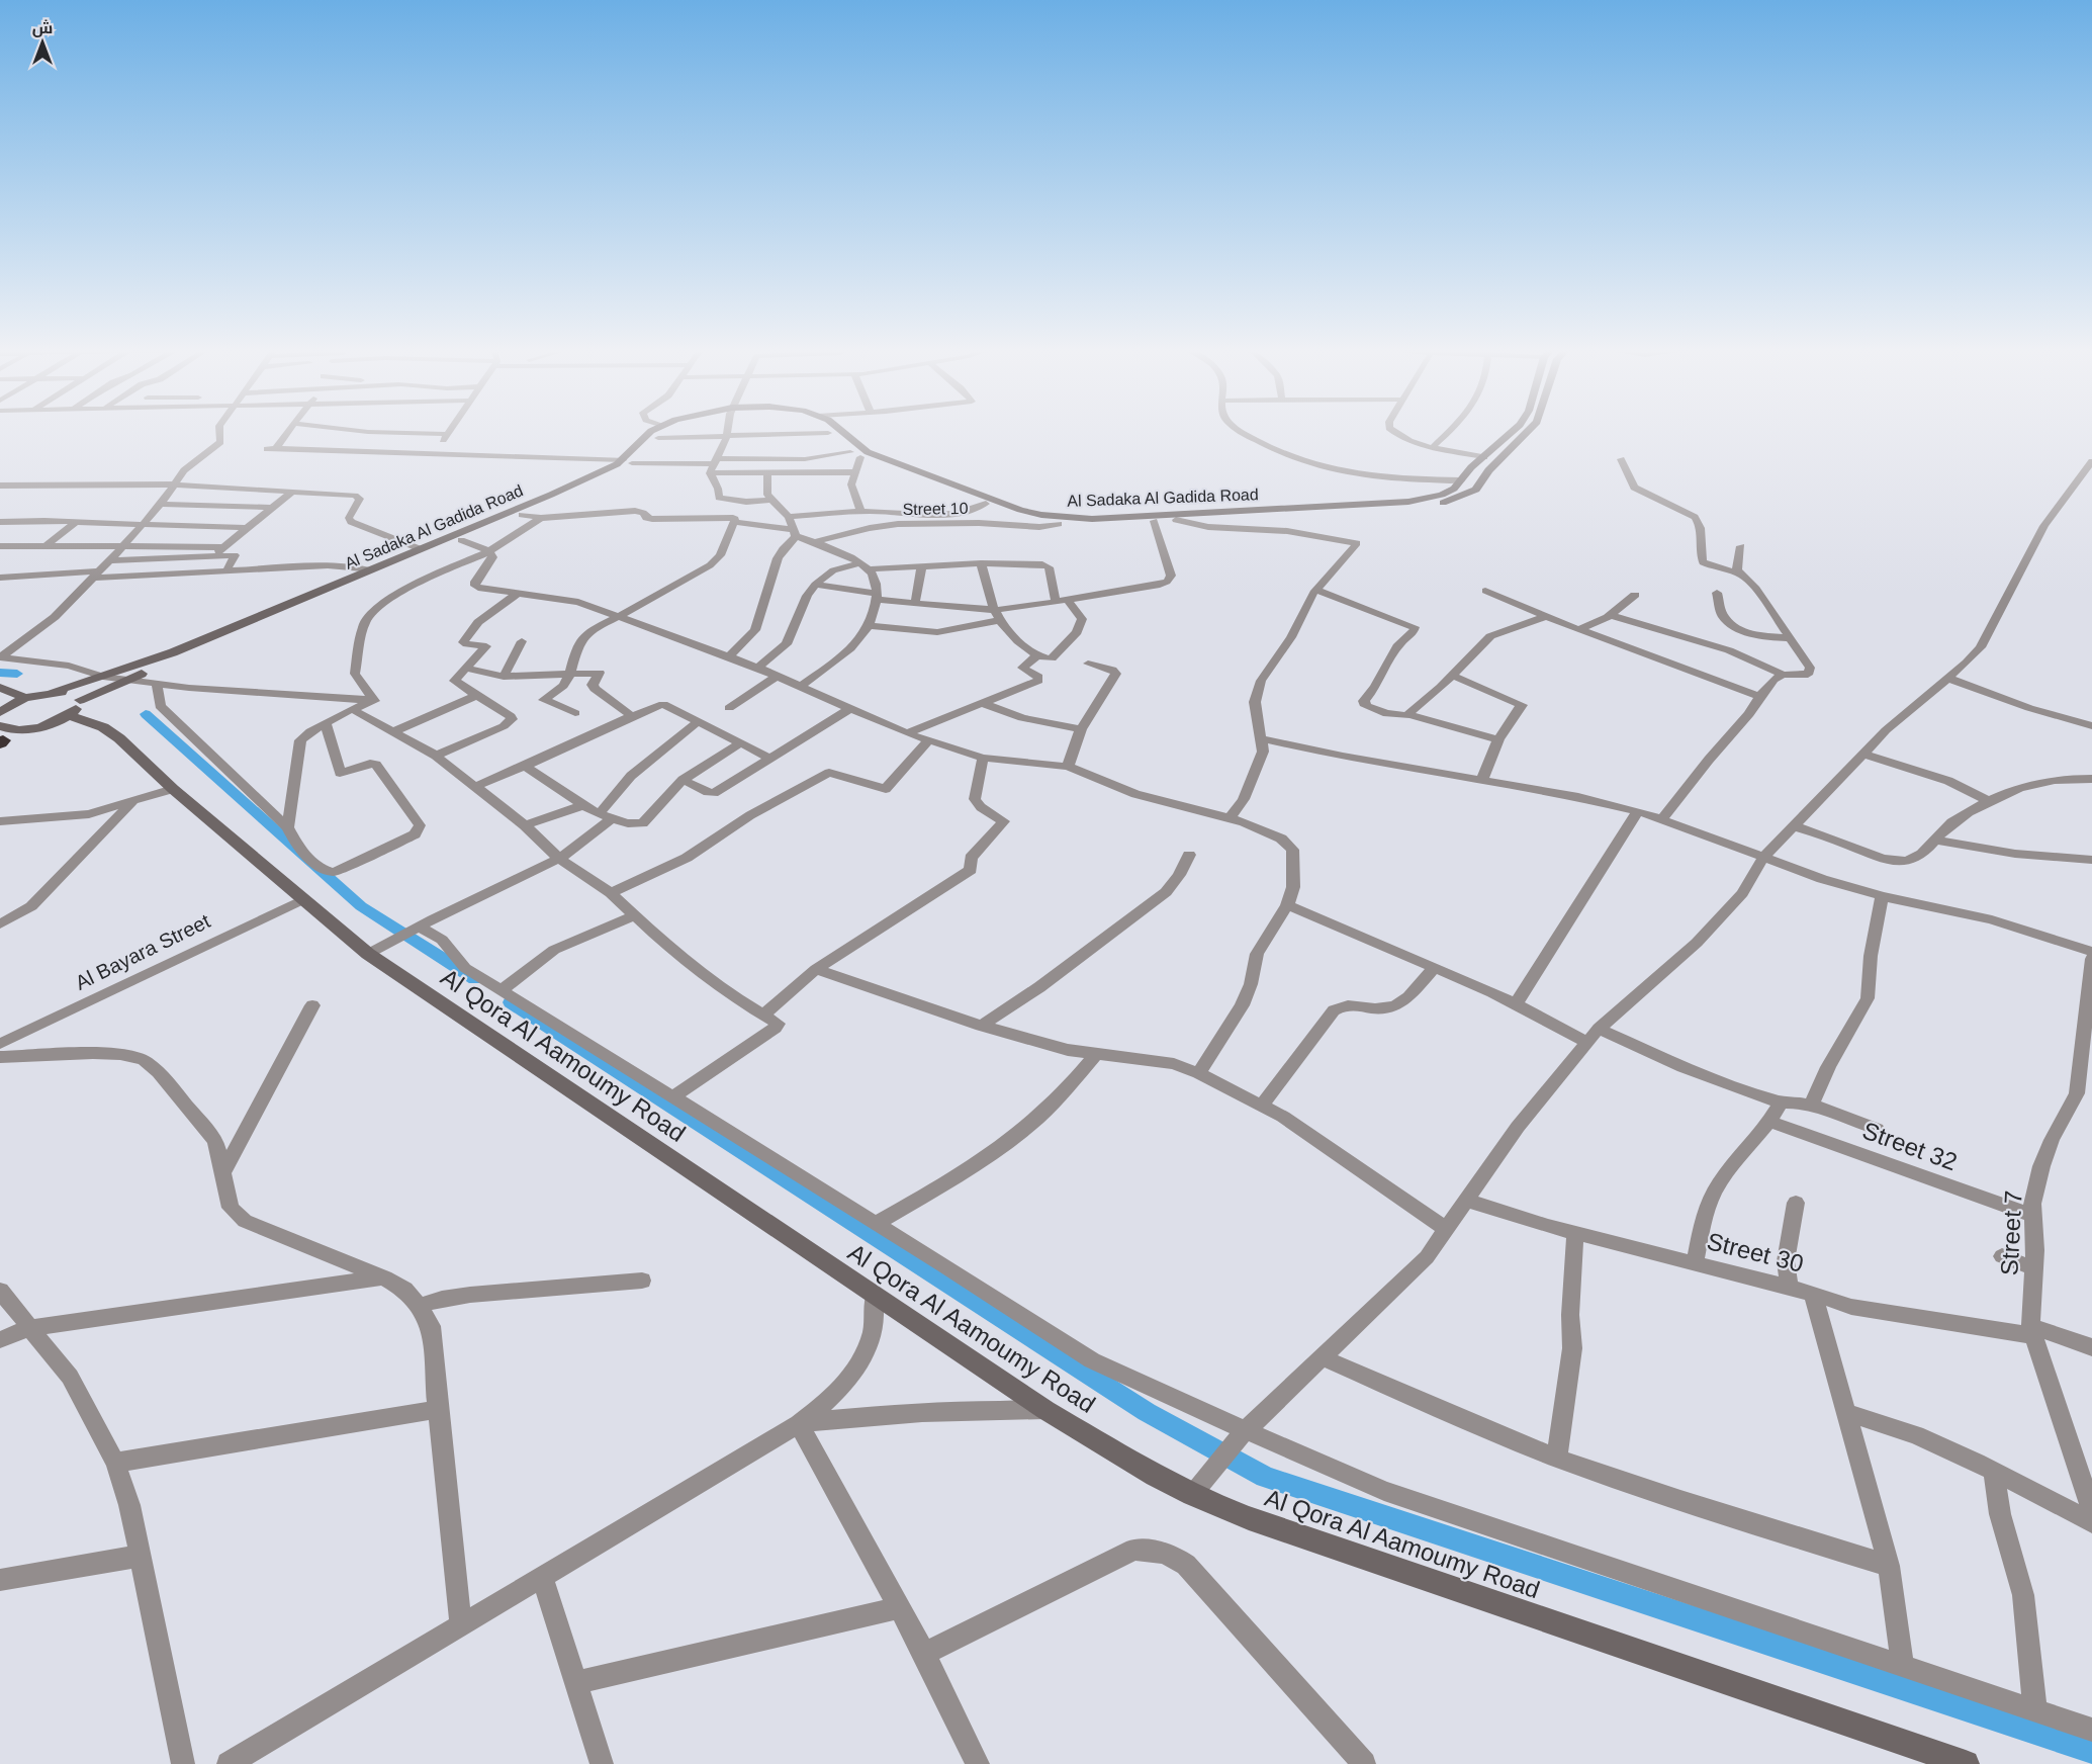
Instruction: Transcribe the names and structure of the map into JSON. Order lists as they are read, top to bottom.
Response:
{
  "streets": {
    "street": [
      "Al Sadaka Al Gadida Road",
      "Street 10",
      "Al Bayara Street",
      "Al Qora Al Aamoumy Road",
      "Street 32",
      "Street 7",
      "Street 30"
    ]
  },
  "crossings": [
    ["Al Sadaka Al Gadida Road", "Street 10"],
    ["Al Sadaka Al Gadida Road", "Al Qora Al Aamoumy Road"],
    ["Al Bayara Street", "Al Qora Al Aamoumy Road"],
    ["Street 32", "Street 7"],
    ["Street 7", "Street 30"]
  ],
  "north": "top"
}
